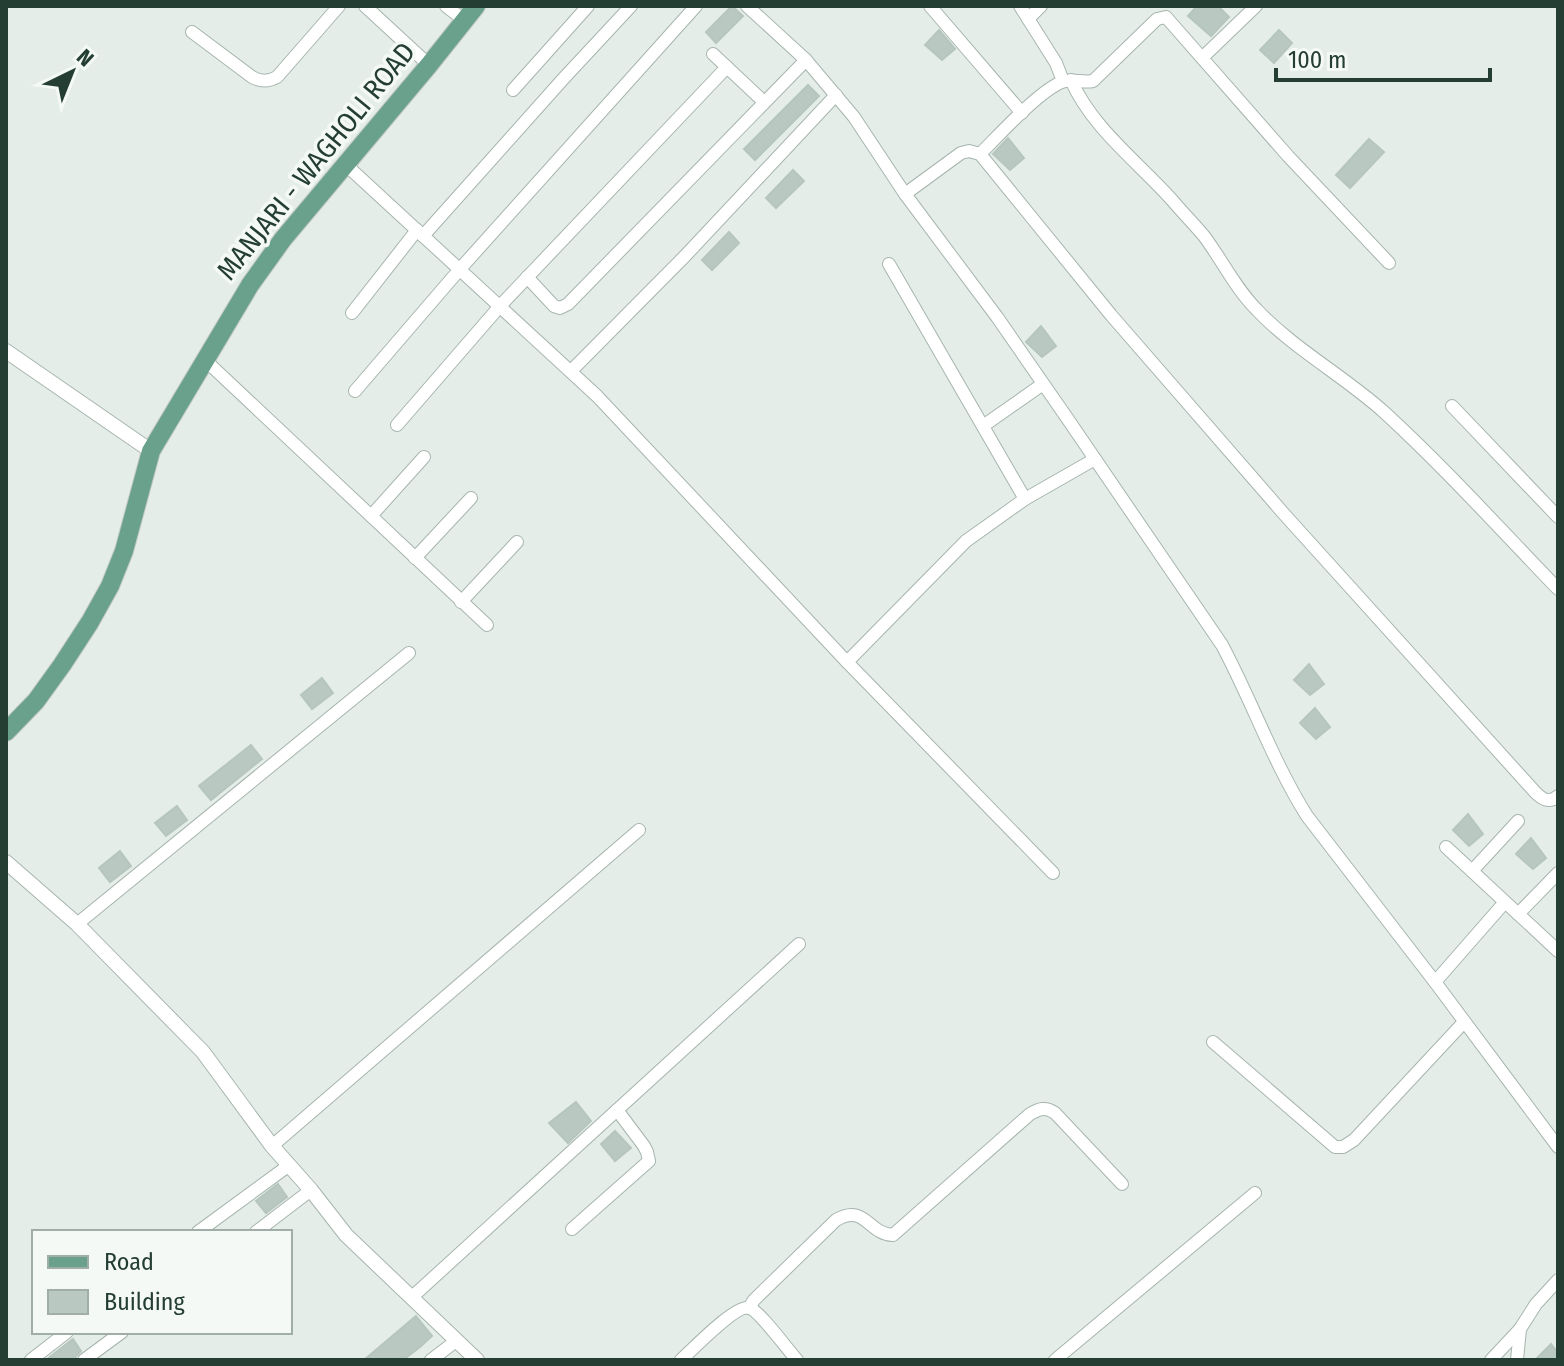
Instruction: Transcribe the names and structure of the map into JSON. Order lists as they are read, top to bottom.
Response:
{
  "streets": {
    "main road": ["MANJARI - WAGHOLI ROAD"]
  },
  "legend": ["Road", "Building"],
  "scale_bar": "100 m",
  "north": "top right"
}
